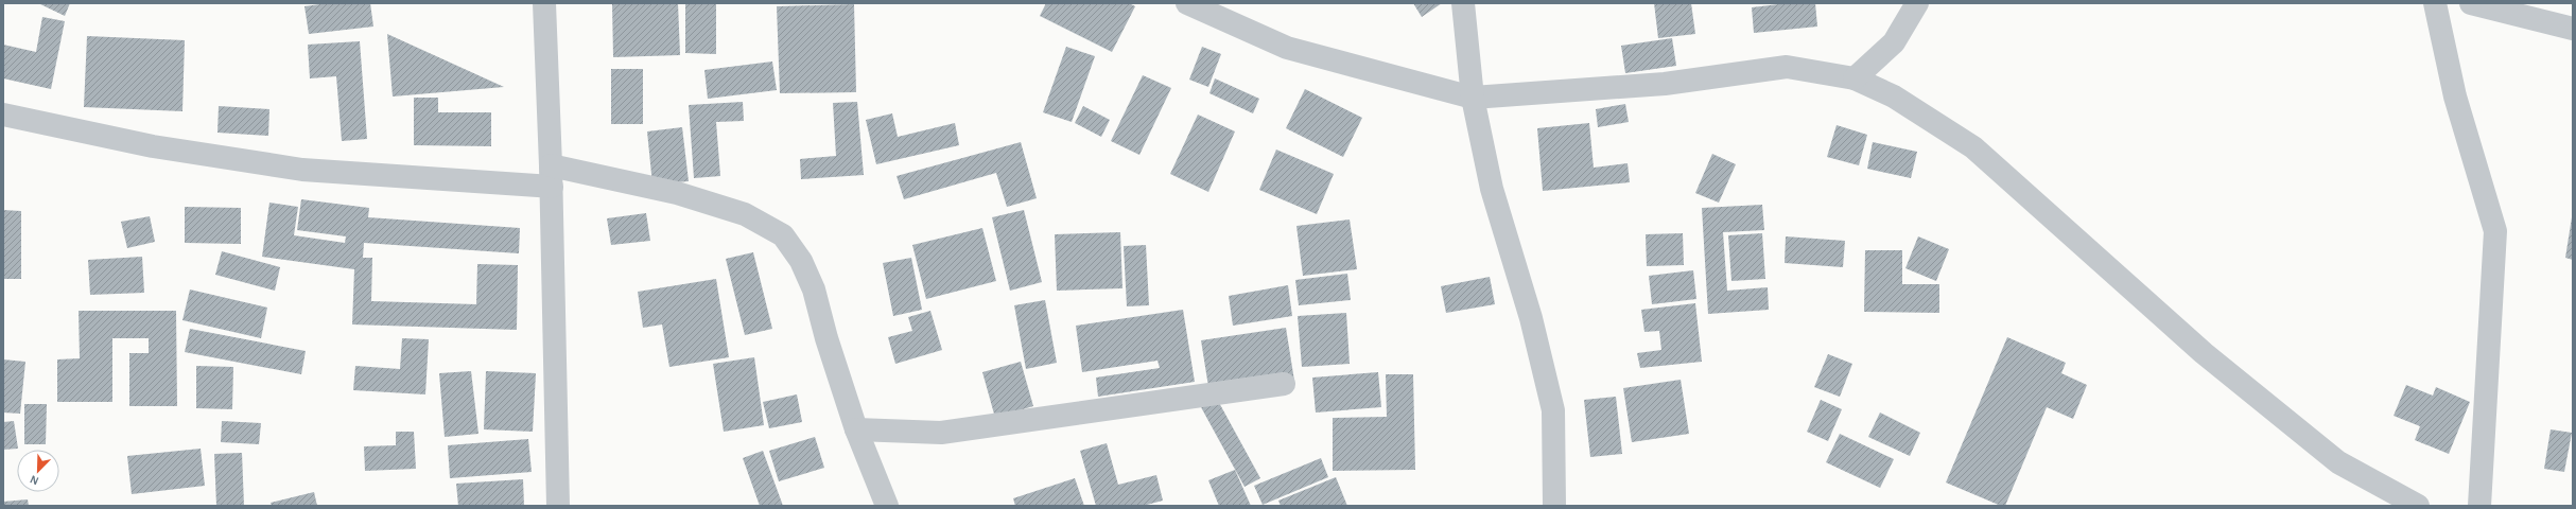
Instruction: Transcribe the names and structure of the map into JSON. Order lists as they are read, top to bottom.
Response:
{
  "north": "bottom left"
}
